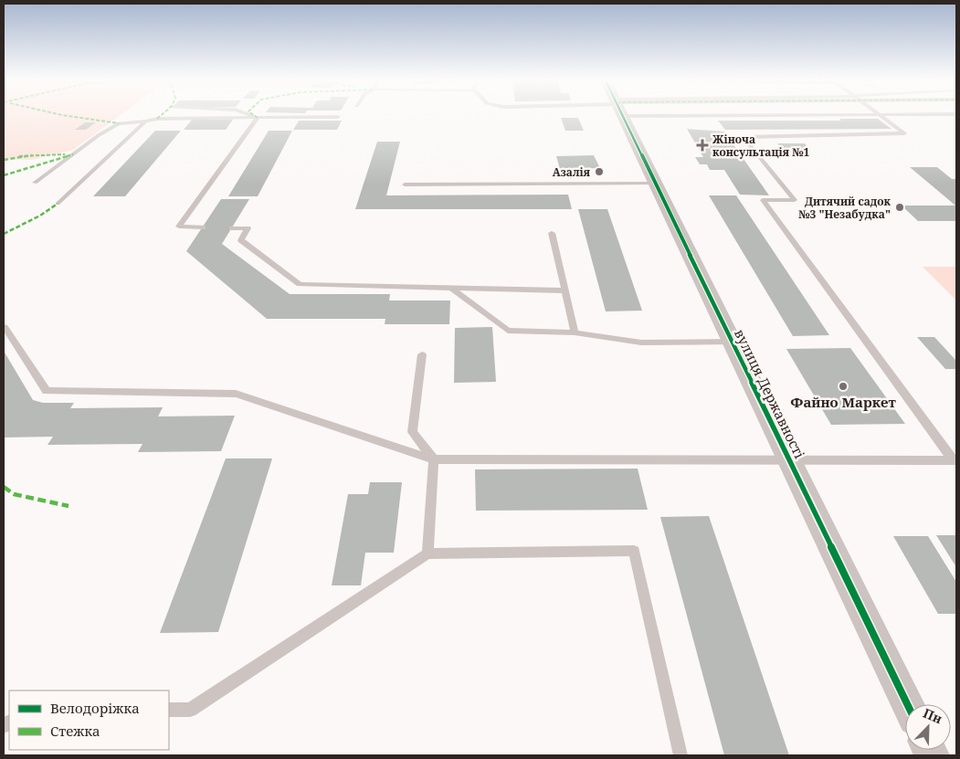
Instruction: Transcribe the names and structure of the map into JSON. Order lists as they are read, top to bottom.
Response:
{
  "streets": {
    "street": ["вулиця Державності"]
  },
  "places": {
    "health": ["Жіноча консультація №1"],
    "other": ["Азалія", "Дитячий садок №3 \"Незабудка\"", "Файно Маркет"]
  },
  "legend": ["Велодоріжка", "Стежка"],
  "north": "top right"
}
